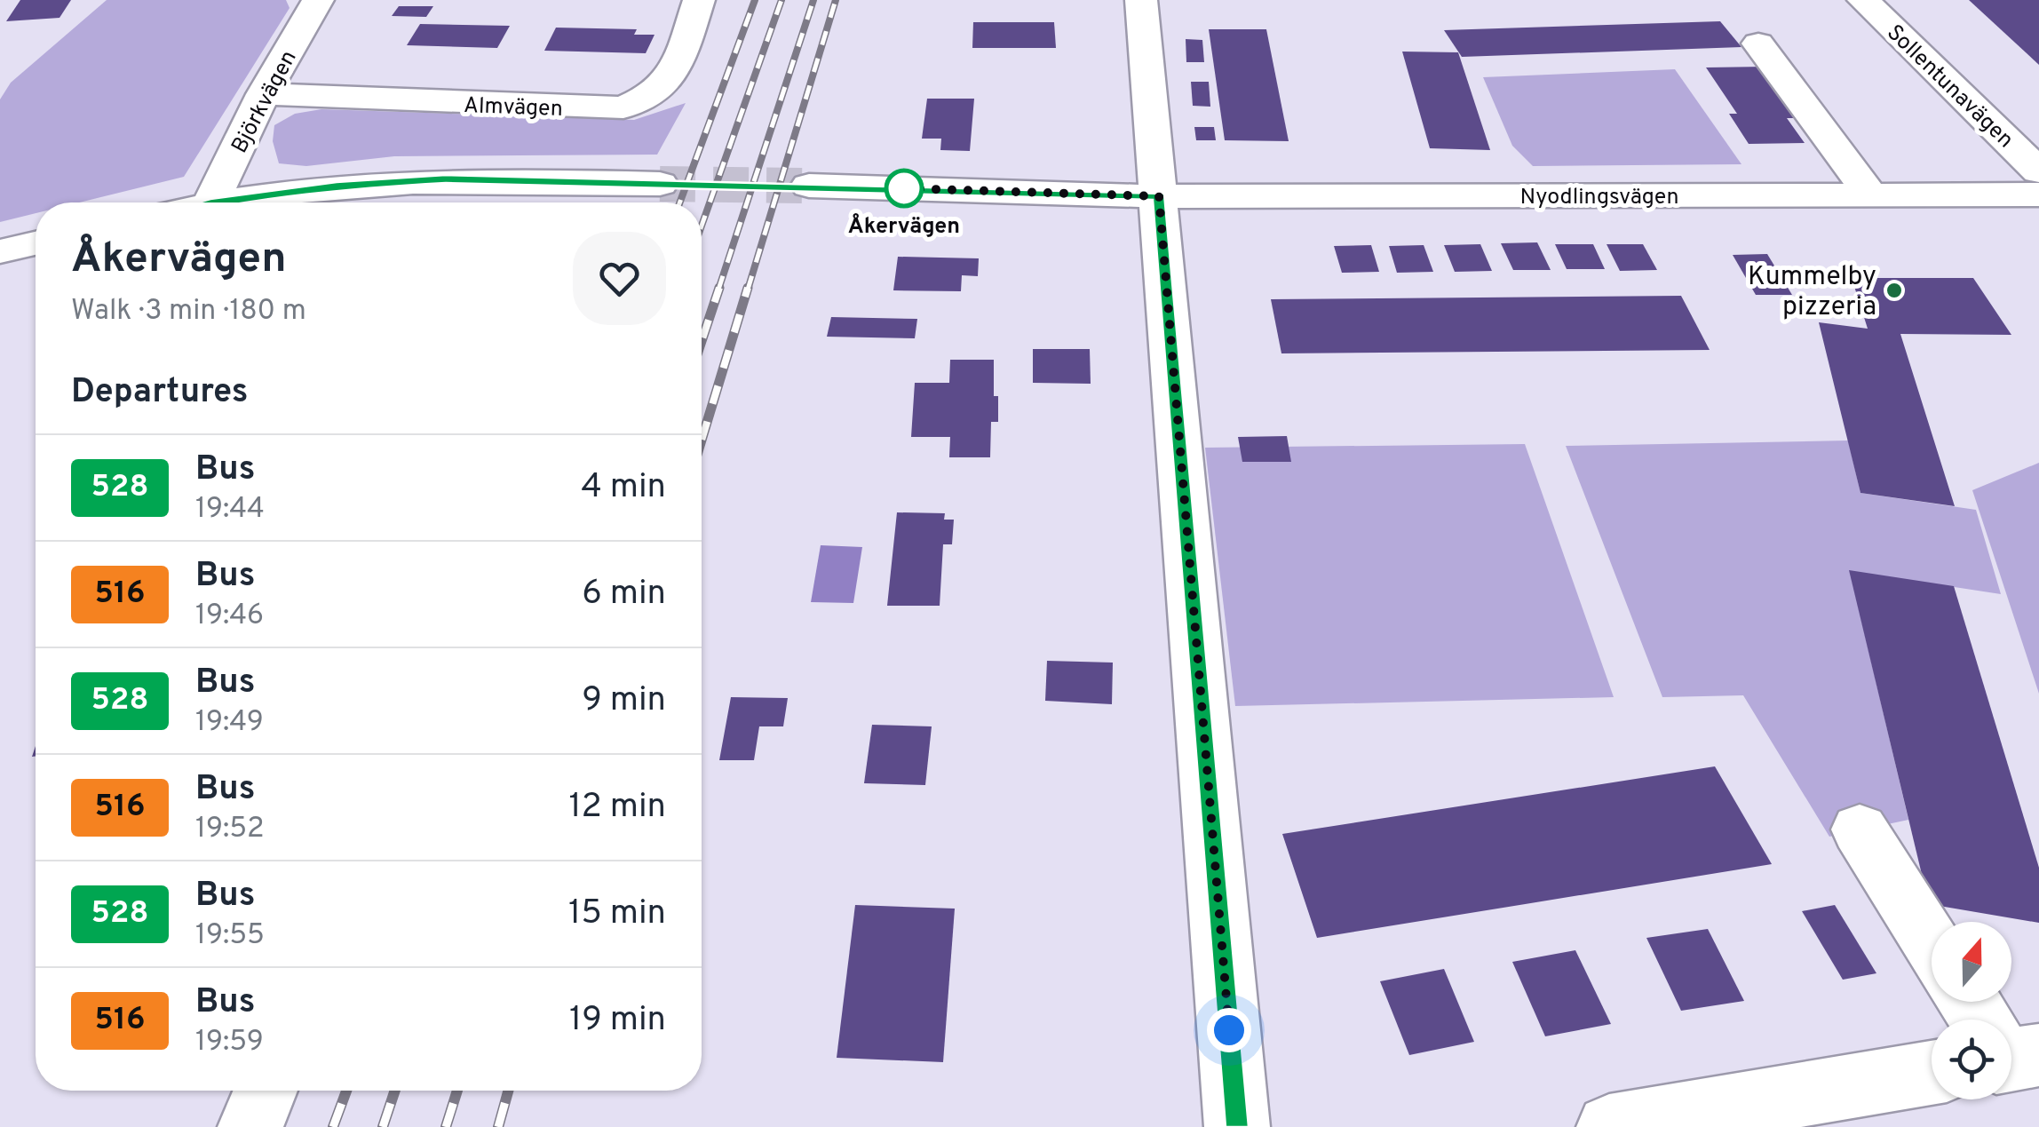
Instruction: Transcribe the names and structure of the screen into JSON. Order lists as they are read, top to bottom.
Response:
{
  "streets": {
    "street": [
      "Sollentunavägen",
      "Björkvägen",
      "Almvägen",
      "Nyodlingsvägen"
    ]
  },
  "crossings": [
    ["Björkvägen", "Almvägen"]
  ],
  "places": ["Åkervägen", "Kummelby pizzeria"],
  "lines": ["bus line 528"],
  "north": "top",
  "page": {
    "heading": [
      ["Åkervägen", "Walk · 3 min · 180 m"],
      "Departures"
    ],
    "list": [
      {
        "mark": "528",
        "name": "Bus",
        "note": "19:44",
        "value": "4 min"
      },
      {
        "mark": "516",
        "name": "Bus",
        "note": "19:46",
        "value": "6 min"
      },
      {
        "mark": "528",
        "name": "Bus",
        "note": "19:49",
        "value": "9 min"
      },
      {
        "mark": "516",
        "name": "Bus",
        "note": "19:52",
        "value": "12 min"
      },
      {
        "mark": "528",
        "name": "Bus",
        "note": "19:55",
        "value": "15 min"
      },
      {
        "mark": "516",
        "name": "Bus",
        "note": "19:59",
        "value": "19 min"
      }
    ]
  }
}
